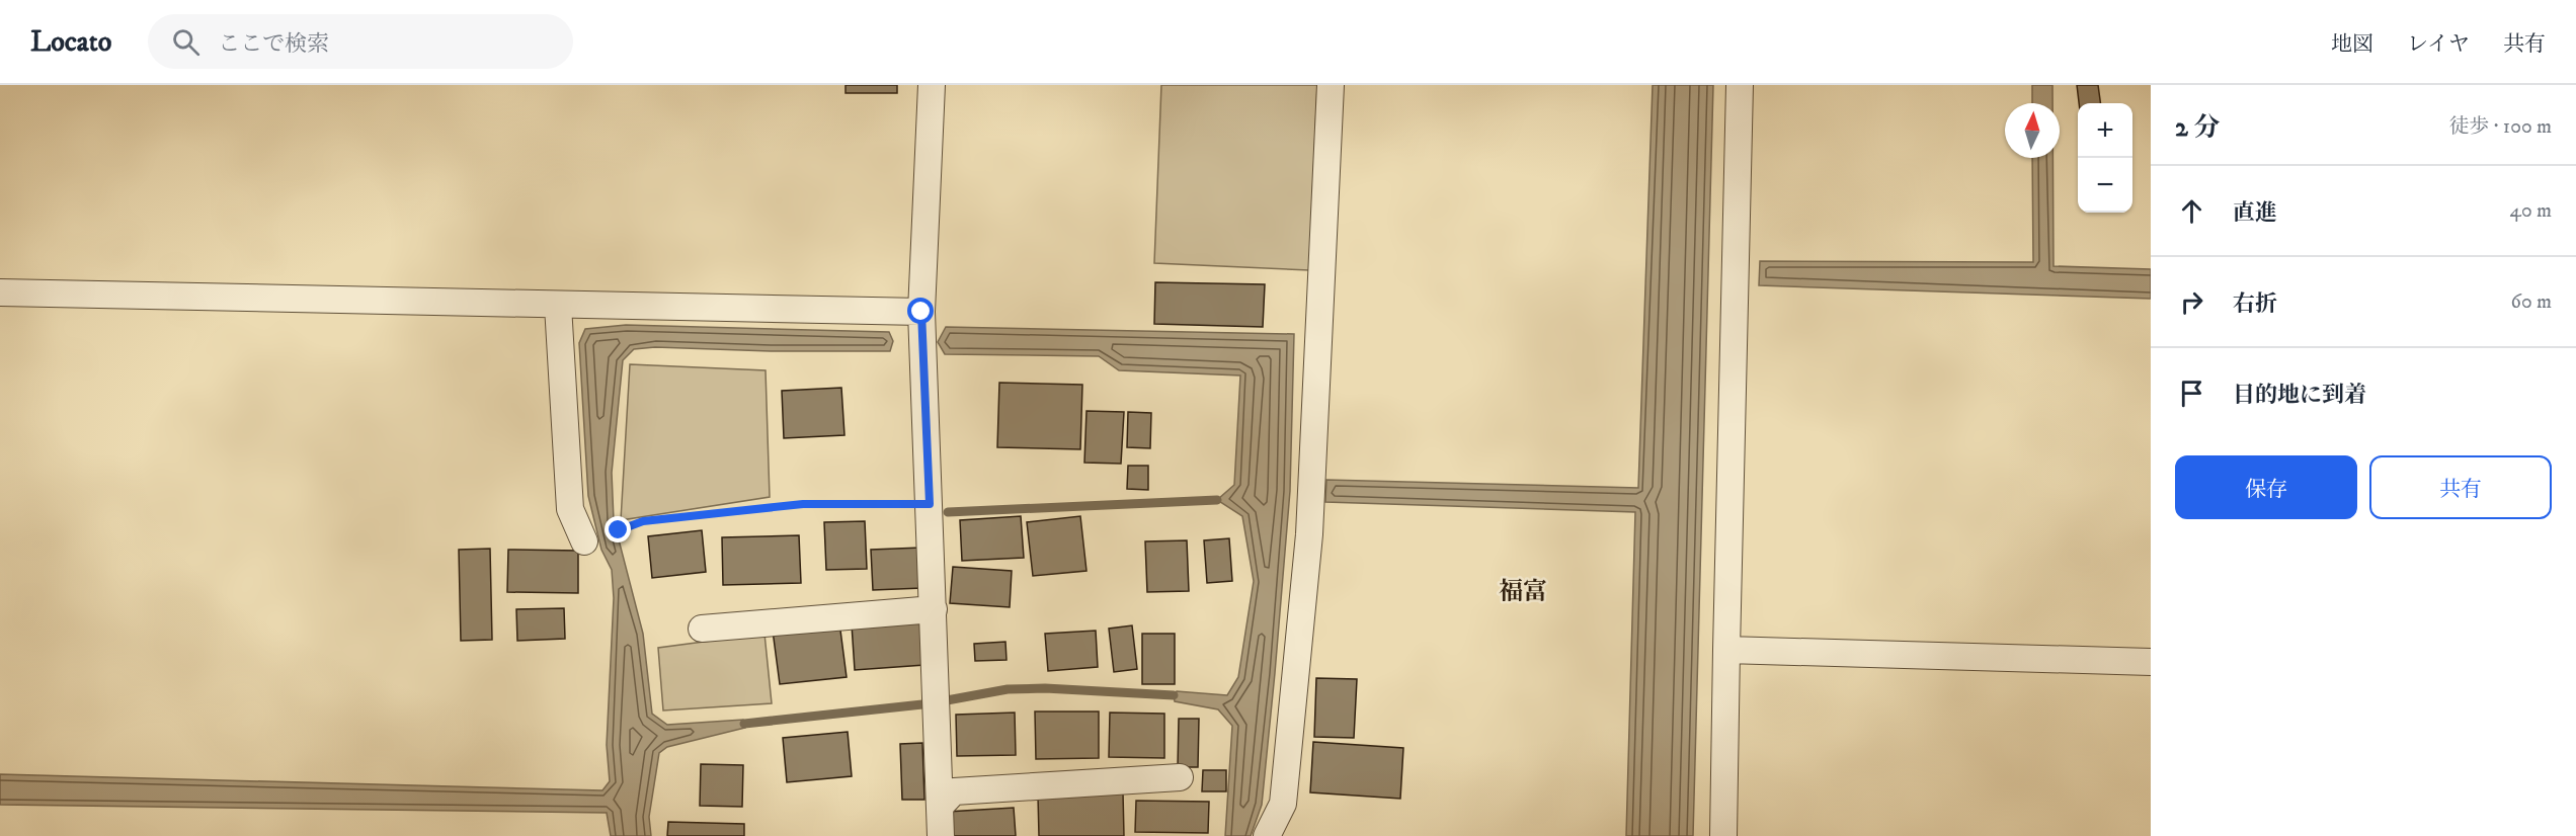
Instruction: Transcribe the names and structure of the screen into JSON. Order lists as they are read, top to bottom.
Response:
{
  "districts": ["福富"],
  "north": "top",
  "page": {
    "header": "Locato",
    "search": "ここで検索",
    "nav": ["地図", "レイヤ", "共有"],
    "heading": ["2 分", "徒歩 · 100 m"],
    "map_buttons": ["+", "−"],
    "list": [
      ["直進", "40 m"],
      ["右折", "60 m"],
      "目的地に到着"
    ],
    "buttons": ["保存", "共有"]
  }
}
